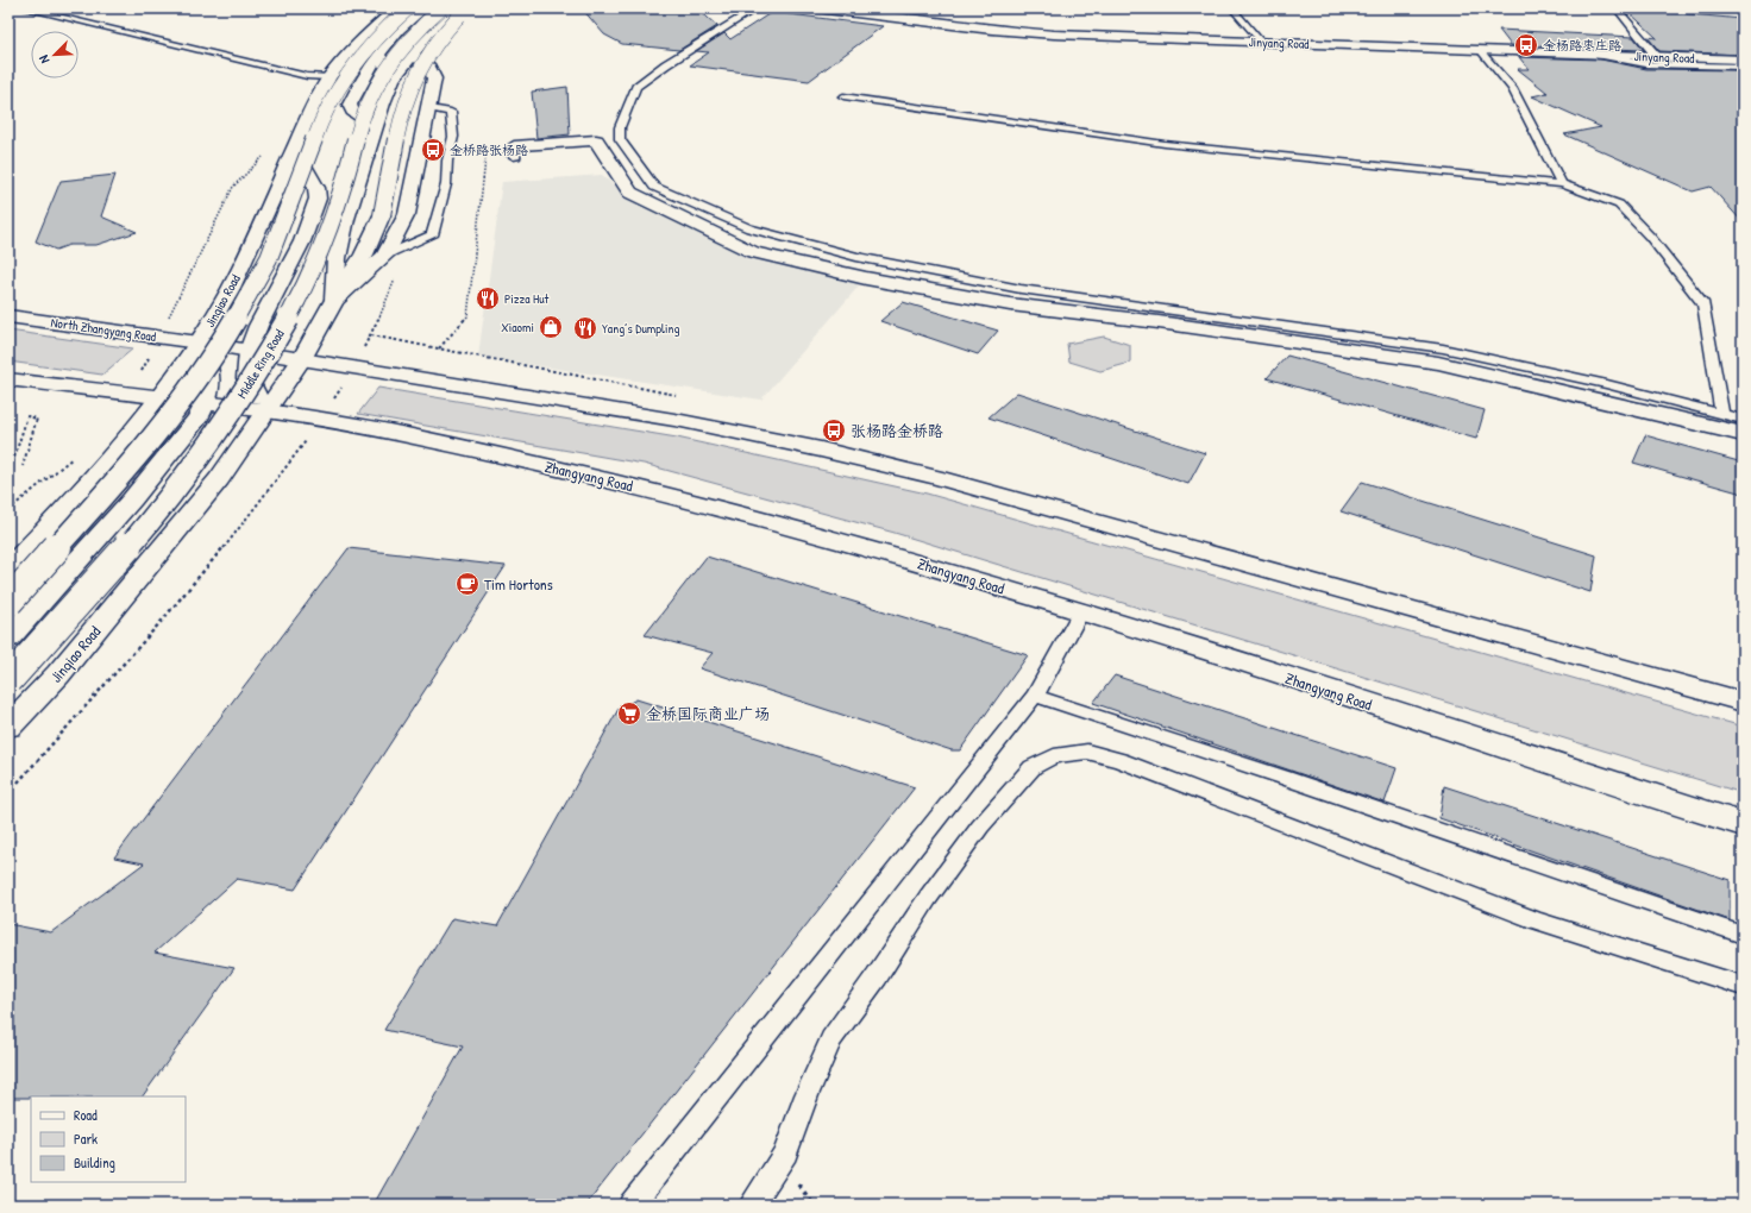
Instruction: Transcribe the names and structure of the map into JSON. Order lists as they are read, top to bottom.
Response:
{
  "streets": {
    "main road": [
      "Jinyang Road",
      "Jinqiao Road",
      "North Zhangyang Road",
      "Middle Ring Road",
      "Zhangyang Road"
    ]
  },
  "crossings": [
    ["Jinqiao Road", "North Zhangyang Road"],
    ["Jinqiao Road", "Middle Ring Road"],
    ["Jinqiao Road", "Zhangyang Road"]
  ],
  "places": {
    "bus stop": ["金杨路枣庄路", "金桥路张杨路", "张杨路金桥路"],
    "restaurant": ["Pizza Hut", "Yang’s Dumpling"],
    "shop": ["Xiaomi"],
    "cafe": ["Tim Hortons"],
    "supermarket": ["金桥国际商业广场"]
  },
  "legend": ["Road", "Park", "Building"],
  "north": "bottom left"
}
